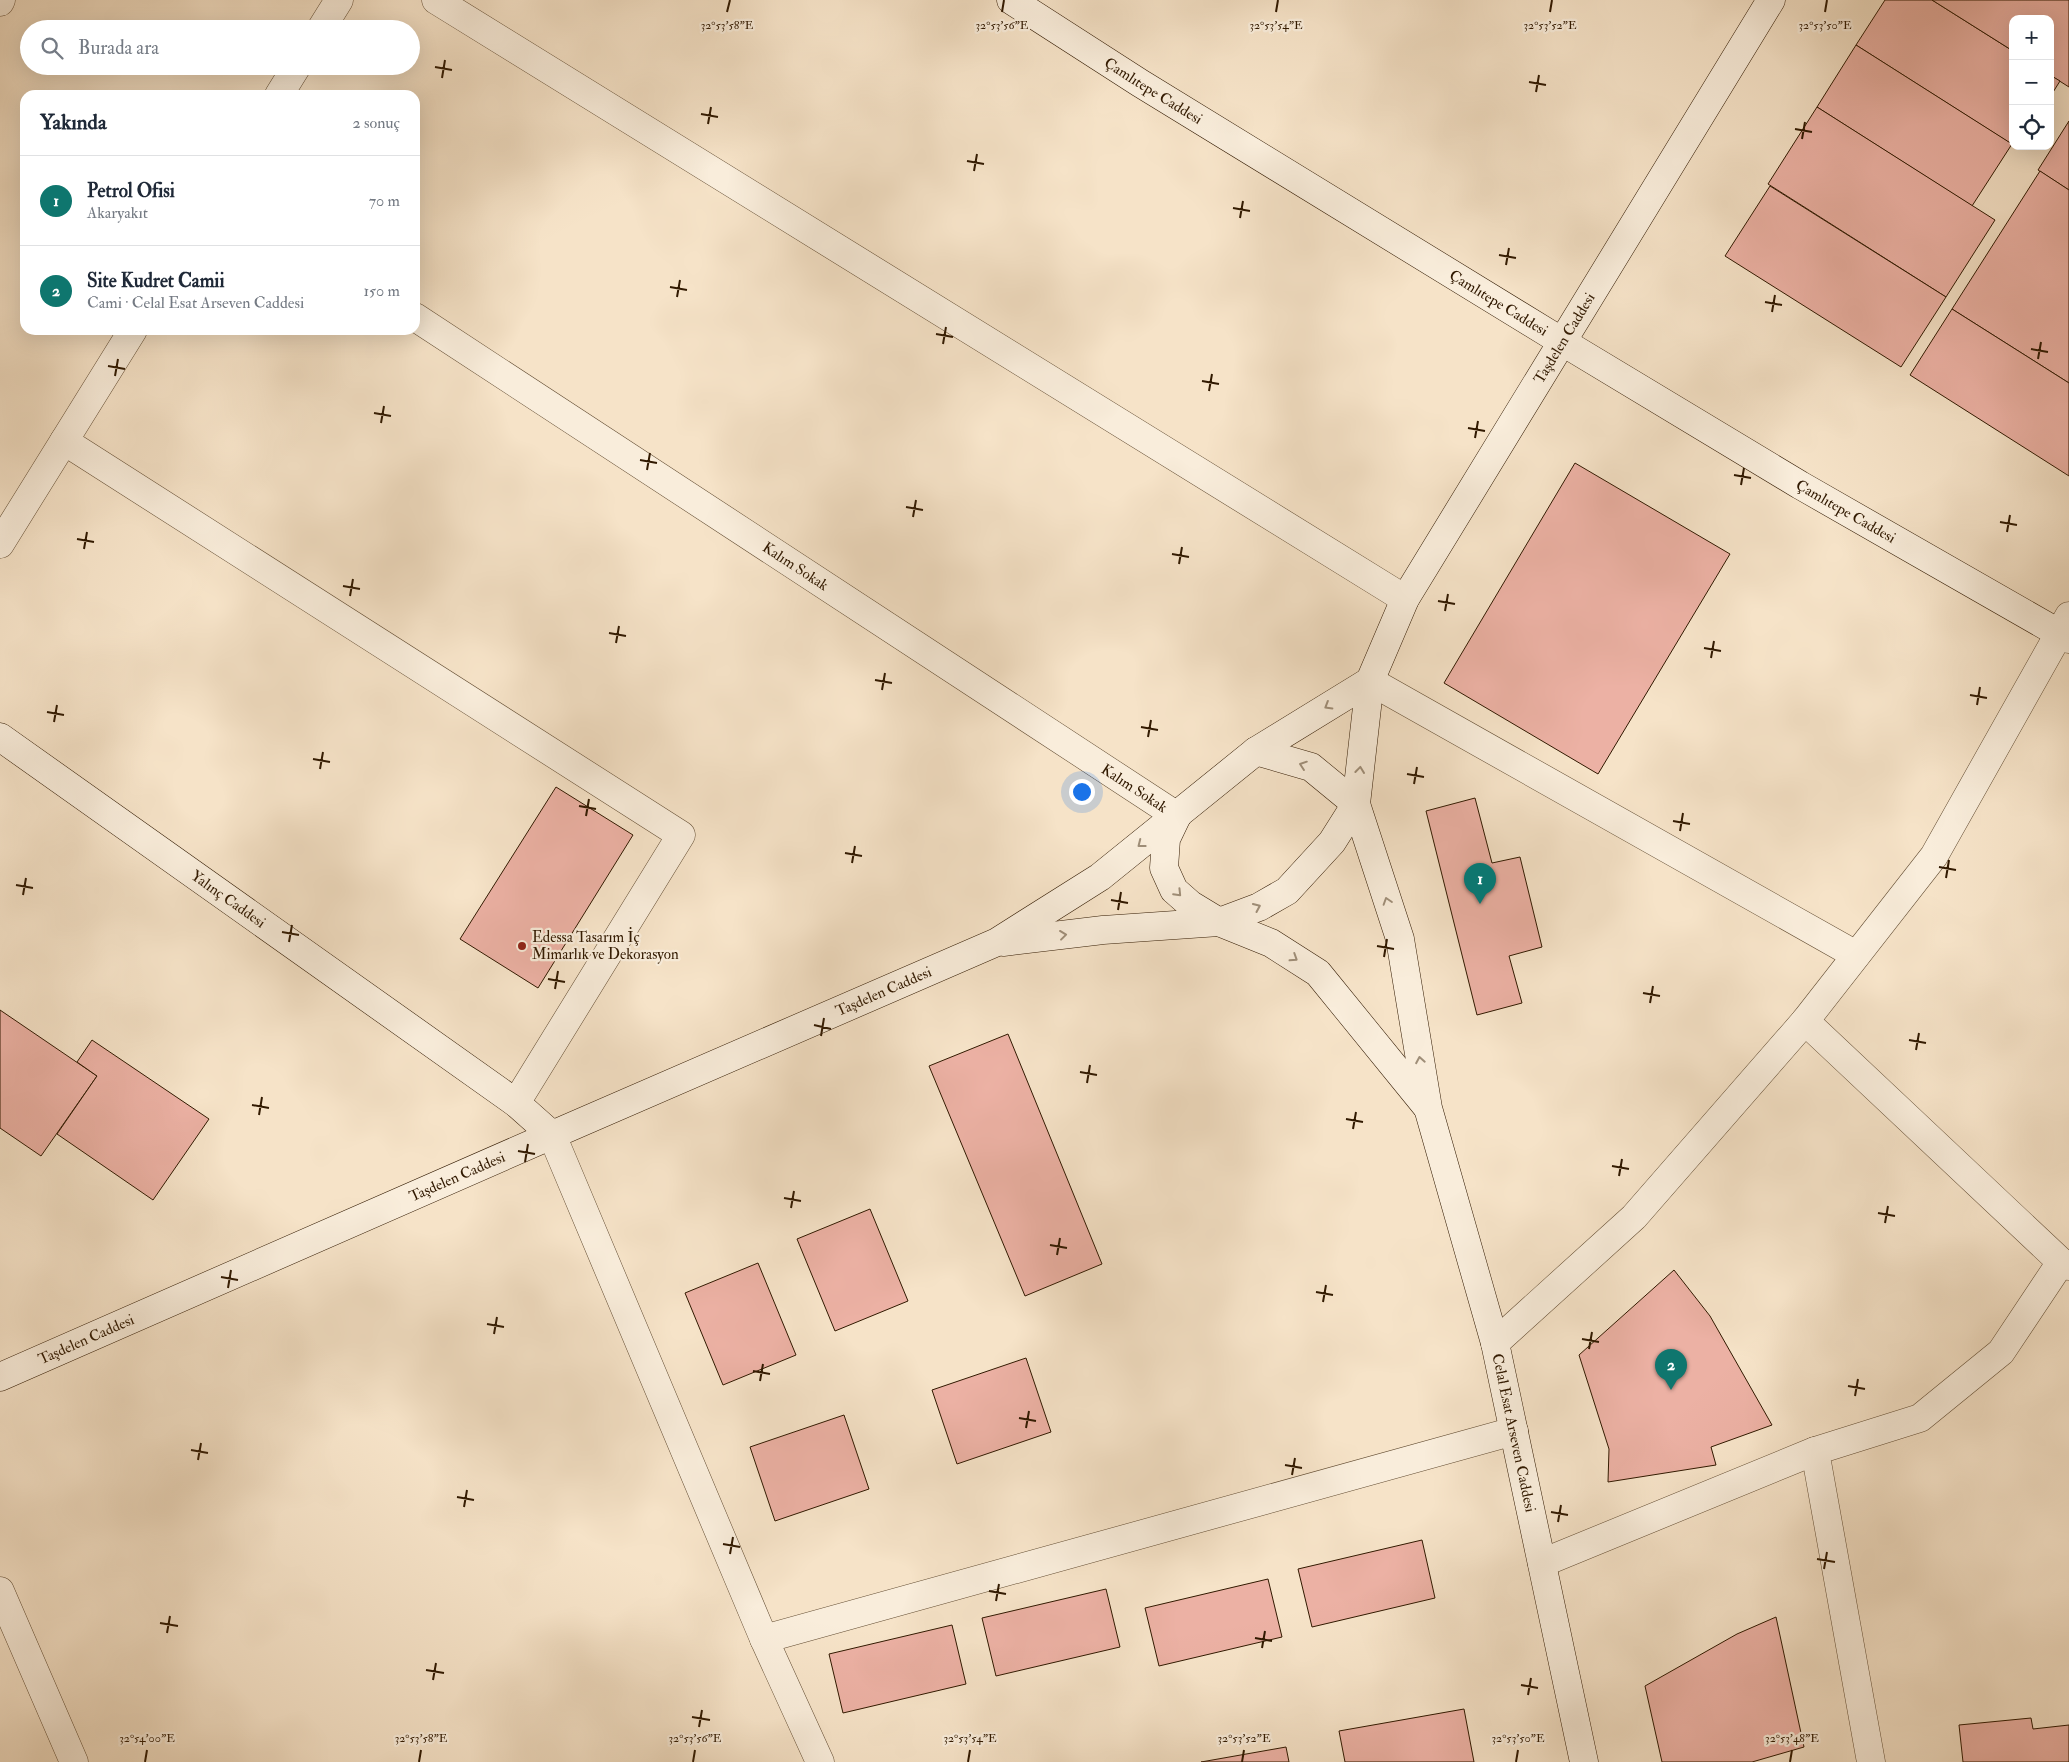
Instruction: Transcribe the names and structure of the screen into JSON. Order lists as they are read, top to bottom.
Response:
{
  "streets": {
    "street": [
      "Çamlıtepe Caddesi",
      "Taşdelen Caddesi",
      "Kalım Sokak",
      "Yalınç Caddesi",
      "Celal Esat Arseven Caddesi"
    ]
  },
  "crossings": [
    ["Çamlıtepe Caddesi", "Taşdelen Caddesi"],
    ["Taşdelen Caddesi", "Kalım Sokak"],
    ["Taşdelen Caddesi", "Yalınç Caddesi"],
    ["Taşdelen Caddesi", "Celal Esat Arseven Caddesi"],
    ["Kalım Sokak", "Celal Esat Arseven Caddesi"]
  ],
  "places": ["Edessa Tasarım İç Mimarlık ve Dekorasyon"],
  "page": {
    "map_buttons": ["+", "−"],
    "search": "Burada ara",
    "heading": ["Yakında", "2 sonuç"],
    "list": [
      {
        "mark": "1",
        "name": "Petrol Ofisi",
        "note": "Akaryakıt",
        "value": "70 m"
      },
      {
        "mark": "2",
        "name": "Site Kudret Camii",
        "note": "Cami · Celal Esat Arseven Caddesi",
        "value": "150 m"
      }
    ],
    "pins": ["1", "2"]
  },
  "coordinates": [
    "32°53'58\"E",
    "32°53'56\"E",
    "32°53'54\"E",
    "32°53'52\"E",
    "32°53'50\"E",
    "32°54'00\"E",
    "32°53'48\"E"
  ]
}
